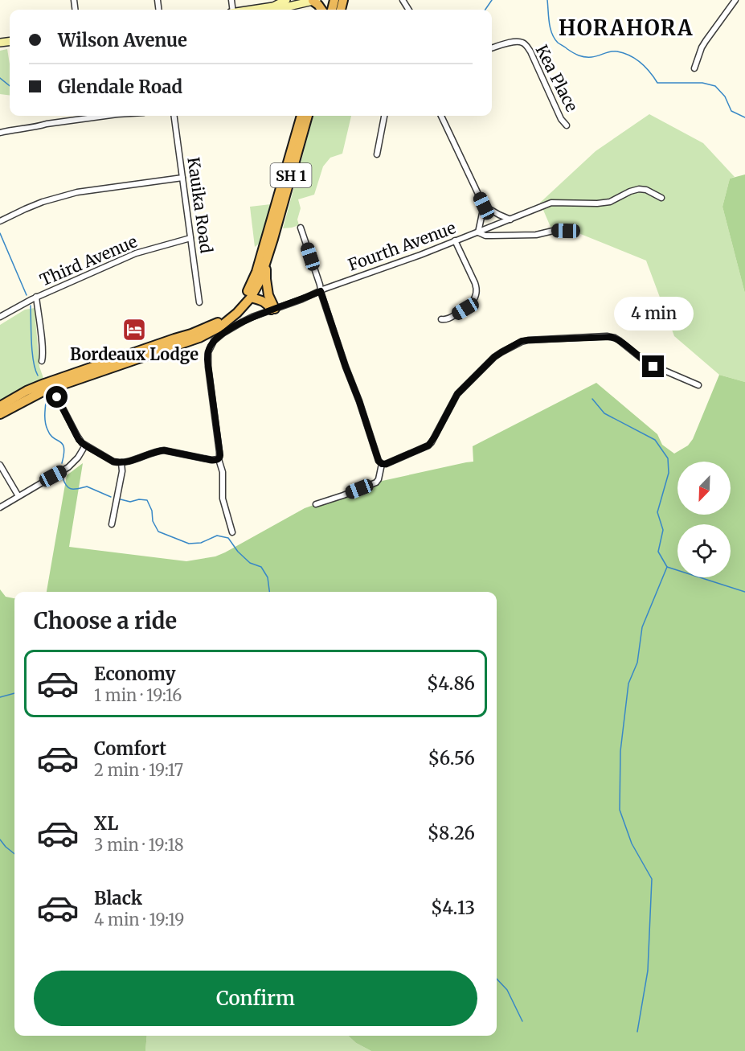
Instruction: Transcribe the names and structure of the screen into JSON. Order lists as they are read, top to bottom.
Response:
{
  "streets": {
    "highway": ["SH 1"],
    "street": [
      "Kea Place",
      "Kauika Road",
      "Fourth Avenue",
      "Third Avenue"
    ]
  },
  "crossings": [
    ["Kauika Road", "Third Avenue"]
  ],
  "districts": ["HORAHORA"],
  "places": {
    "hotel": ["Bordeaux Lodge"]
  },
  "north": "bottom left",
  "page": {
    "banner": ["Wilson Avenue", "Glendale Road"],
    "bubble": "4 min",
    "heading": "Choose a ride",
    "list": [
      {
        "name": "Economy",
        "note": "1 min · 19:16",
        "value": "$4.86"
      },
      {
        "name": "Comfort",
        "note": "2 min · 19:17",
        "value": "$6.56"
      },
      {
        "name": "XL",
        "note": "3 min · 19:18",
        "value": "$8.26"
      },
      {
        "name": "Black",
        "note": "4 min · 19:19",
        "value": "$4.13"
      }
    ],
    "buttons": "Confirm"
  }
}
